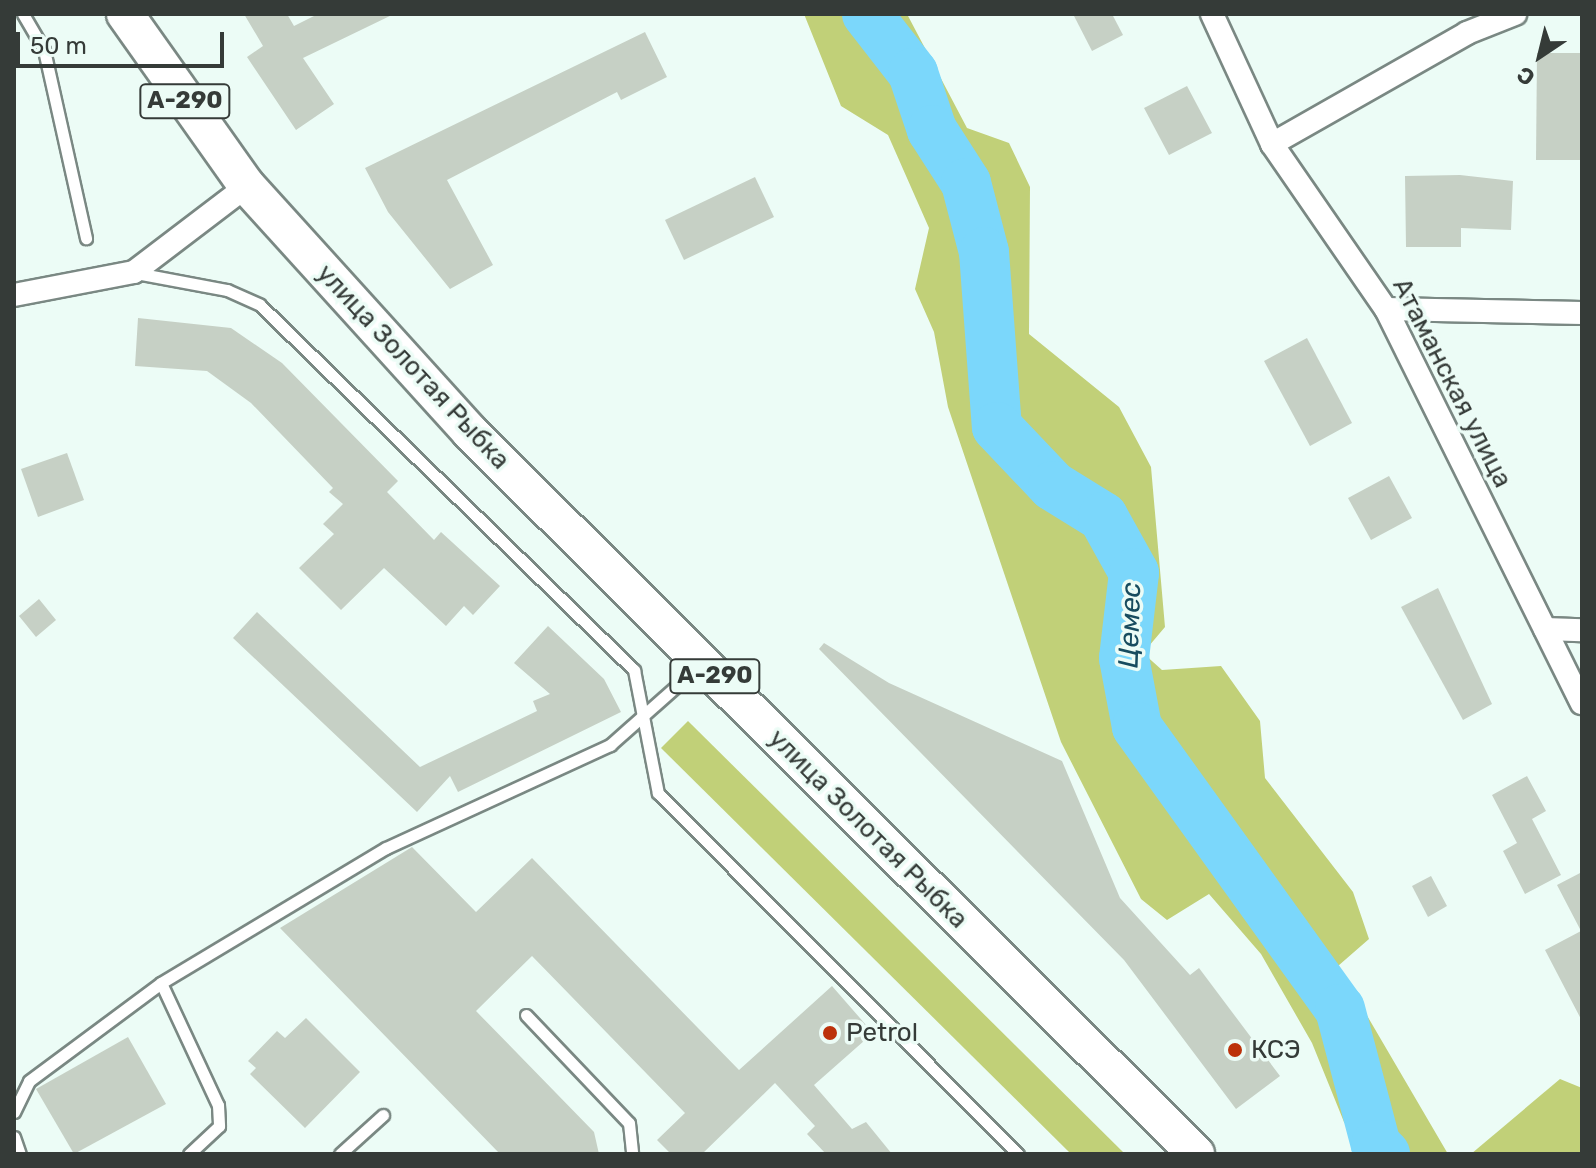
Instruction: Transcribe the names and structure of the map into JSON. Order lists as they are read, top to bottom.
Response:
{
  "streets": {
    "highway": ["А-290", "улица Золотая Рыбка"],
    "street": ["Атаманская улица"]
  },
  "crossings": [
    ["А-290", "улица Золотая Рыбка"]
  ],
  "water": ["Цемес"],
  "places": ["Petrol", "КСЭ"],
  "scale_bar": "50 m",
  "north": "bottom left"
}
